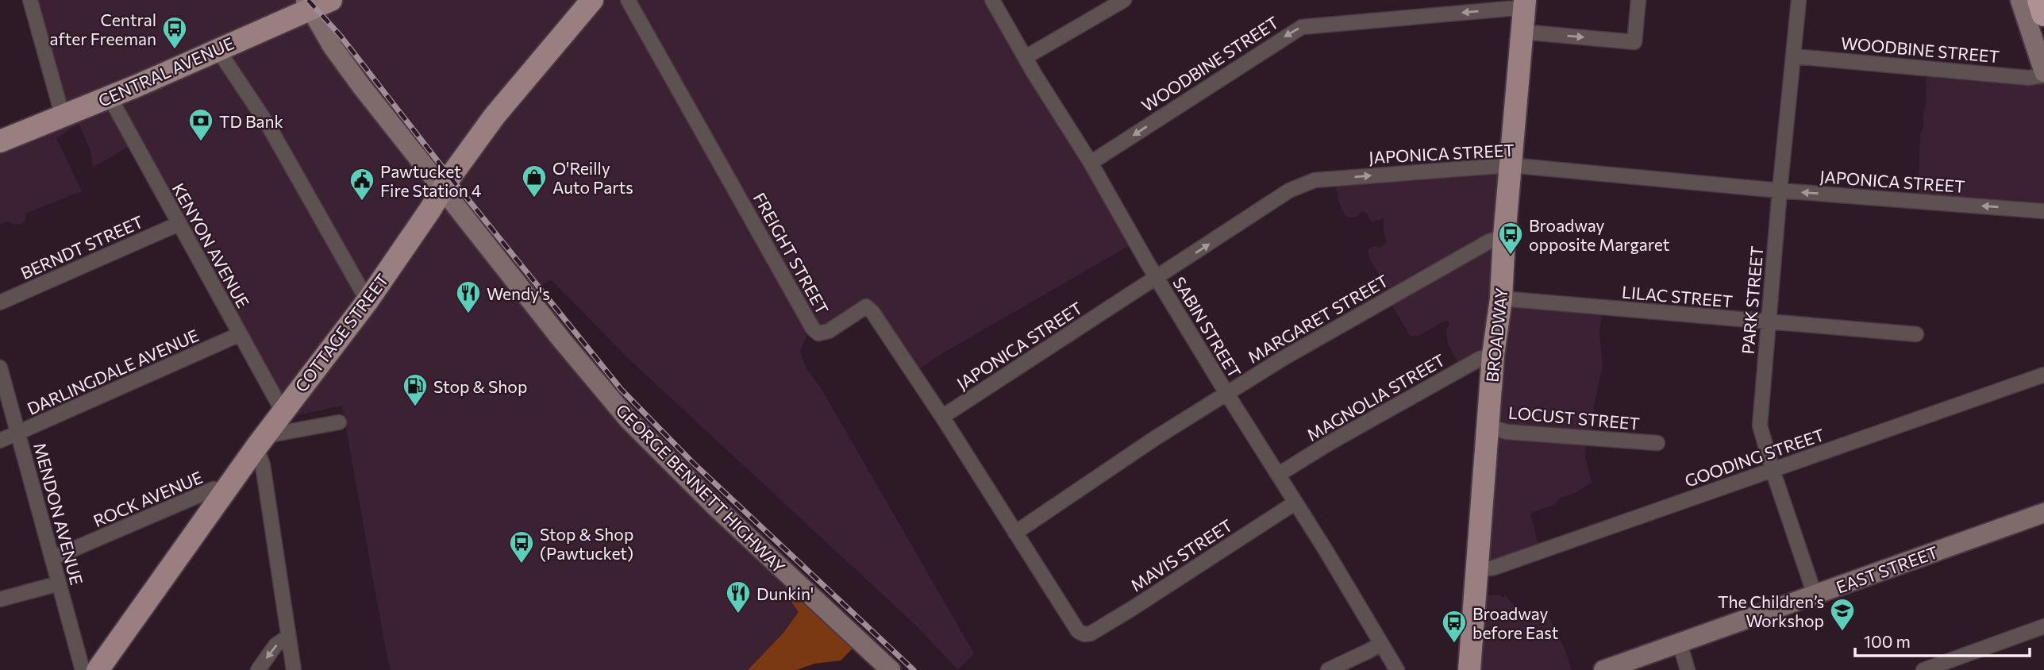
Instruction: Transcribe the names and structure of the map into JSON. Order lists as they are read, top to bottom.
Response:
{
  "streets": {
    "main road": [
      "CENTRAL AVENUE",
      "COTTAGE STREET",
      "BROADWAY",
      "GEORGE BENNETT HIGHWAY",
      "EAST STREET"
    ],
    "street": [
      "WOODBINE STREET",
      "JAPONICA STREET",
      "KENYON AVENUE",
      "BERNDT STREET",
      "FREIGHT STREET",
      "LILAC STREET",
      "PARK STREET",
      "MARGARET STREET",
      "SABIN STREET",
      "DARLINGDALE AVENUE",
      "MAGNOLIA STREET",
      "LOCUST STREET",
      "GOODING STREET",
      "ROCK AVENUE",
      "MENDON AVENUE",
      "MAVIS STREET"
    ]
  },
  "crossings": [
    ["WOODBINE STREET", "PARK STREET"],
    ["WOODBINE STREET", "SABIN STREET"],
    ["WOODBINE STREET", "BROADWAY"],
    ["CENTRAL AVENUE", "KENYON AVENUE"],
    ["CENTRAL AVENUE", "GEORGE BENNETT HIGHWAY"],
    ["JAPONICA STREET", "FREIGHT STREET"],
    ["JAPONICA STREET", "PARK STREET"],
    ["JAPONICA STREET", "SABIN STREET"],
    ["JAPONICA STREET", "BROADWAY"],
    ["KENYON AVENUE", "BERNDT STREET"],
    ["KENYON AVENUE", "COTTAGE STREET"],
    ["KENYON AVENUE", "DARLINGDALE AVENUE"],
    ["FREIGHT STREET", "MARGARET STREET"],
    ["FREIGHT STREET", "MAVIS STREET"],
    ["LILAC STREET", "PARK STREET"],
    ["LILAC STREET", "BROADWAY"],
    ["PARK STREET", "GOODING STREET"],
    ["PARK STREET", "EAST STREET"],
    ["MARGARET STREET", "SABIN STREET"],
    ["MARGARET STREET", "BROADWAY"],
    ["SABIN STREET", "MAGNOLIA STREET"],
    ["SABIN STREET", "MAVIS STREET"],
    ["COTTAGE STREET", "GEORGE BENNETT HIGHWAY"],
    ["COTTAGE STREET", "ROCK AVENUE"],
    ["BROADWAY", "MAGNOLIA STREET"],
    ["BROADWAY", "LOCUST STREET"],
    ["BROADWAY", "GOODING STREET"],
    ["DARLINGDALE AVENUE", "MENDON AVENUE"],
    ["ROCK AVENUE", "MENDON AVENUE"]
  ],
  "one_way": ["WOODBINE STREET"],
  "places": {
    "bus stop": [
      "Central after Freeman",
      "Broadway opposite Margaret",
      "Stop & Shop (Pawtucket)",
      "Broadway before East"
    ],
    "bank": ["TD Bank"],
    "shop": ["O'Reilly Auto Parts"],
    "public building": ["Pawtucket Fire Station 4"],
    "restaurant": ["Wendy's", "Dunkin'"],
    "fuel station": ["Stop & Shop"],
    "school or university": ["The Children’s Workshop"]
  },
  "scale_bar": "100 m"
}
